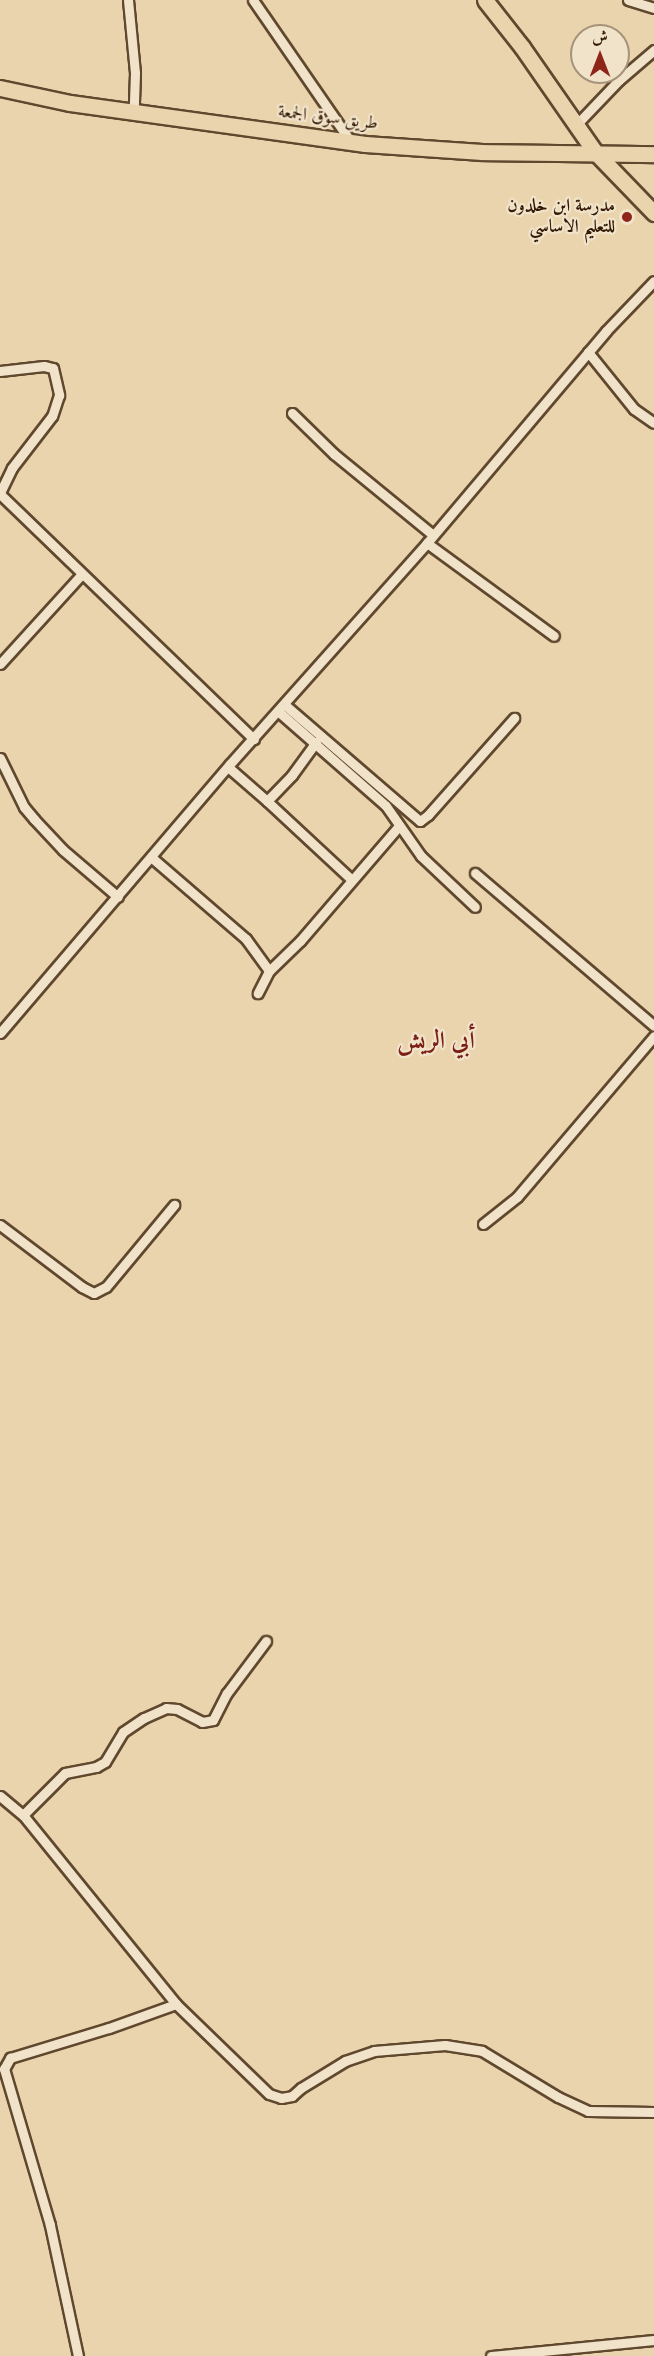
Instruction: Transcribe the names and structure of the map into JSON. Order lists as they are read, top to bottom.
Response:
{
  "streets": {
    "main road": ["طريق سوق الجمعة"]
  },
  "districts": ["أبي الريش"],
  "places": ["مدرسة ابن خلدون للتعليم الاساسي"],
  "north": "top"
}
